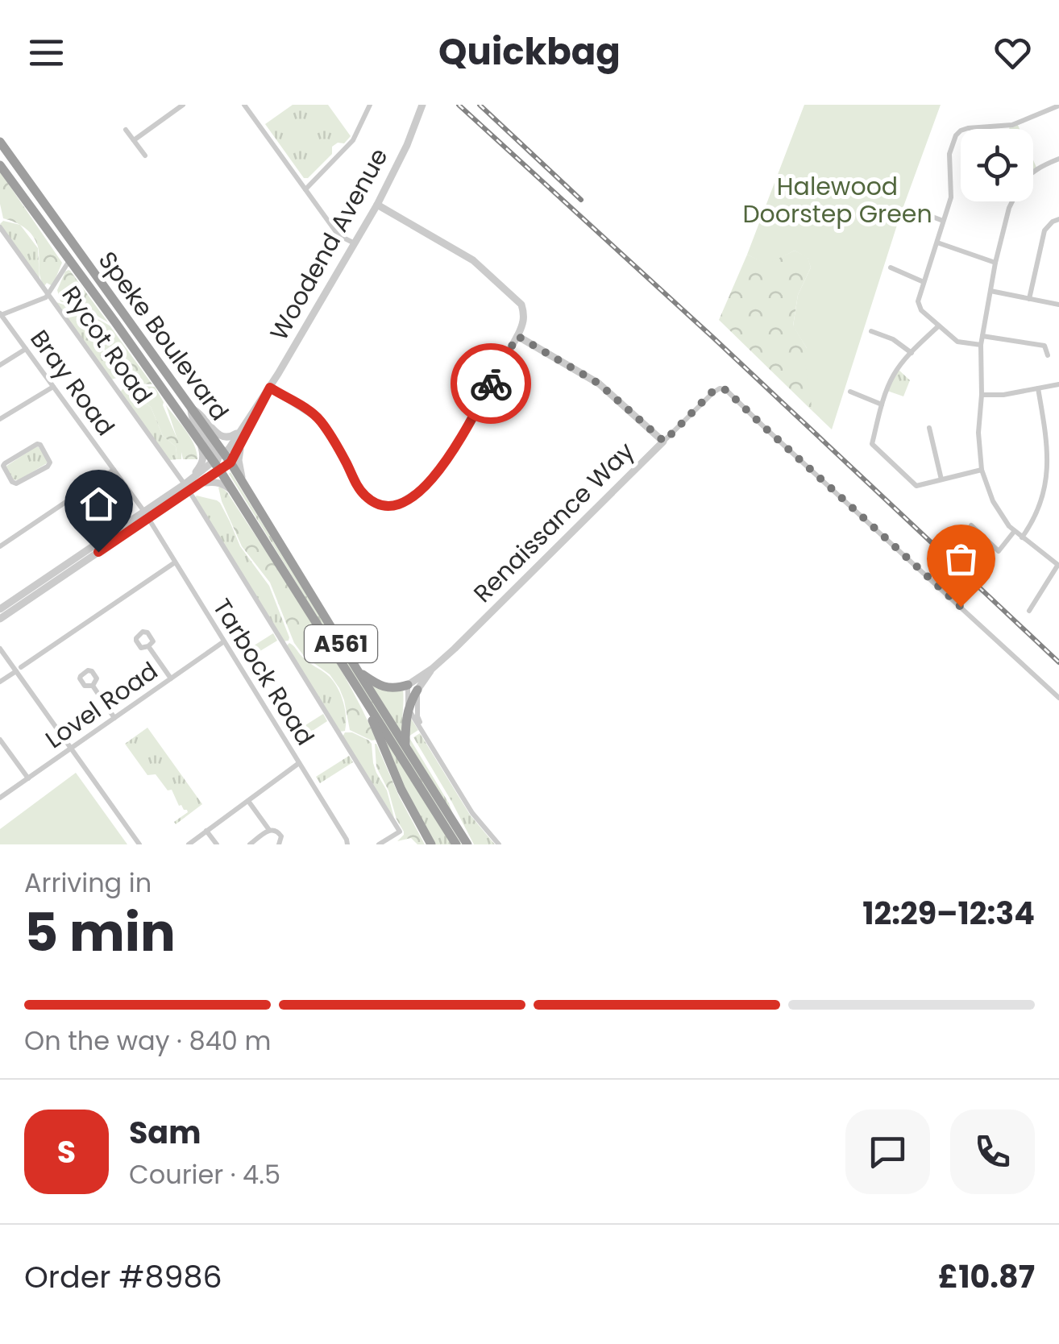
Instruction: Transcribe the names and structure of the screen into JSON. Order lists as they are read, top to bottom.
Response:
{
  "streets": {
    "highway": ["Speke Boulevard", "A561"],
    "street": [
      "Woodend Avenue",
      "Rycot Road",
      "Bray Road",
      "Renaissance Way",
      "Tarbock Road",
      "Lovel Road"
    ]
  },
  "crossings": [
    ["Woodend Avenue", "Speke Boulevard"],
    ["Woodend Avenue", "A561"],
    ["Speke Boulevard", "A561"],
    ["Bray Road", "Tarbock Road"],
    ["Tarbock Road", "Lovel Road"]
  ],
  "parks": ["Halewood Doorstep Green"],
  "page": {
    "header": "Quickbag",
    "heading": ["5 min", "Arriving in", "12:29–12:34"],
    "panel": [
      "Sam",
      "Courier · 4.5",
      "Order #8986",
      "£10.87"
    ],
    "bar": "On the way · 840 m",
    "round": "S"
  }
}
